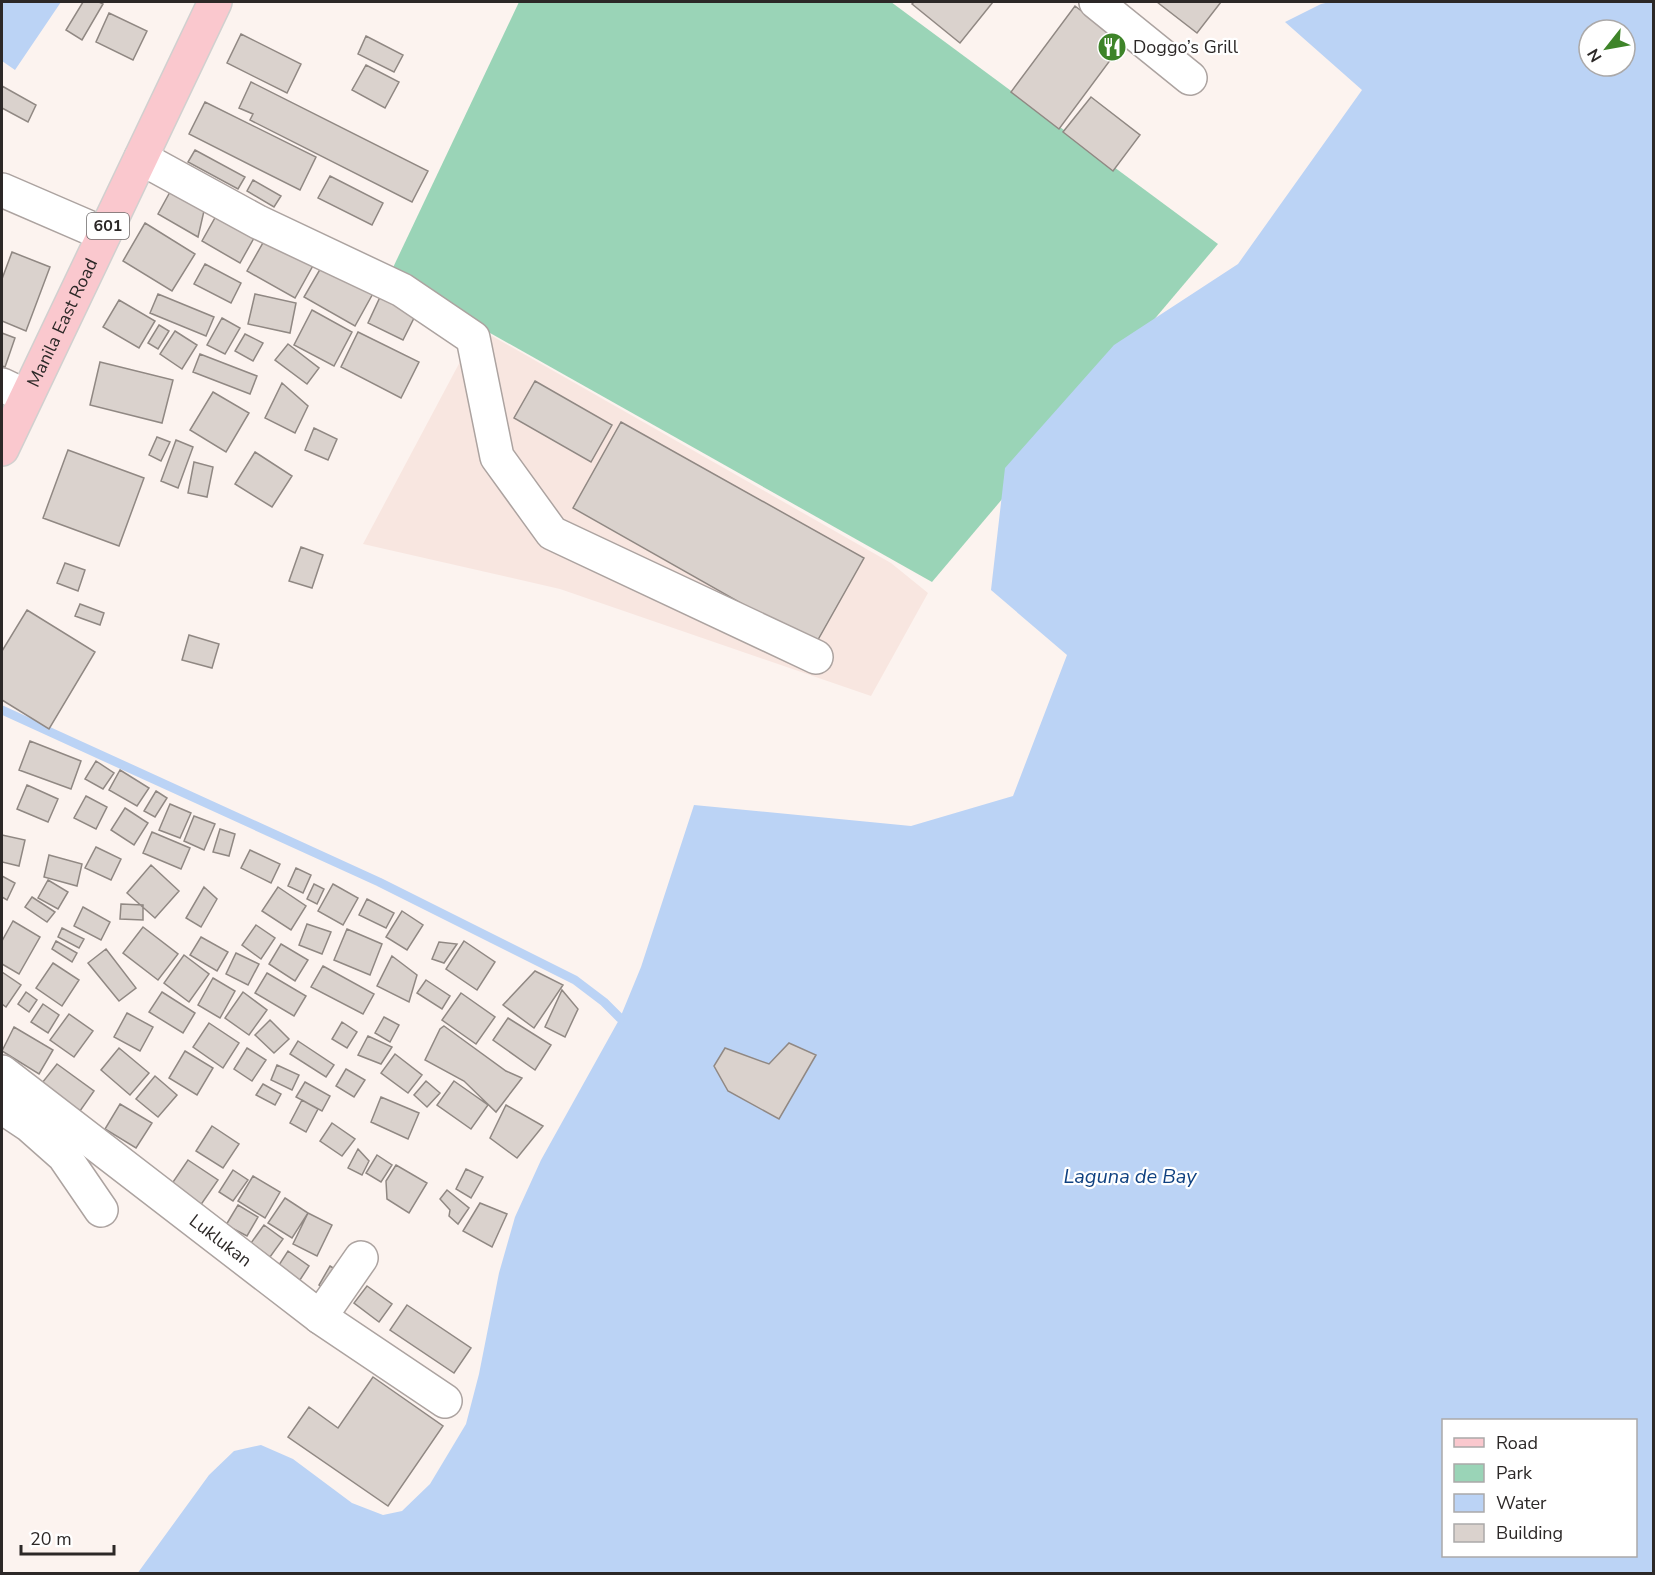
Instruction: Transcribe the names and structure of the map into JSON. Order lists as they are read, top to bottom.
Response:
{
  "streets": {
    "main road": ["601", "Manila East Road"],
    "street": ["Luklukan"]
  },
  "water": ["Laguna de Bay"],
  "places": {
    "restaurant": ["Doggo’s Grill"]
  },
  "legend": [
    "Road",
    "Park",
    "Water",
    "Building"
  ],
  "scale_bar": "20 m",
  "north": "bottom left"
}
